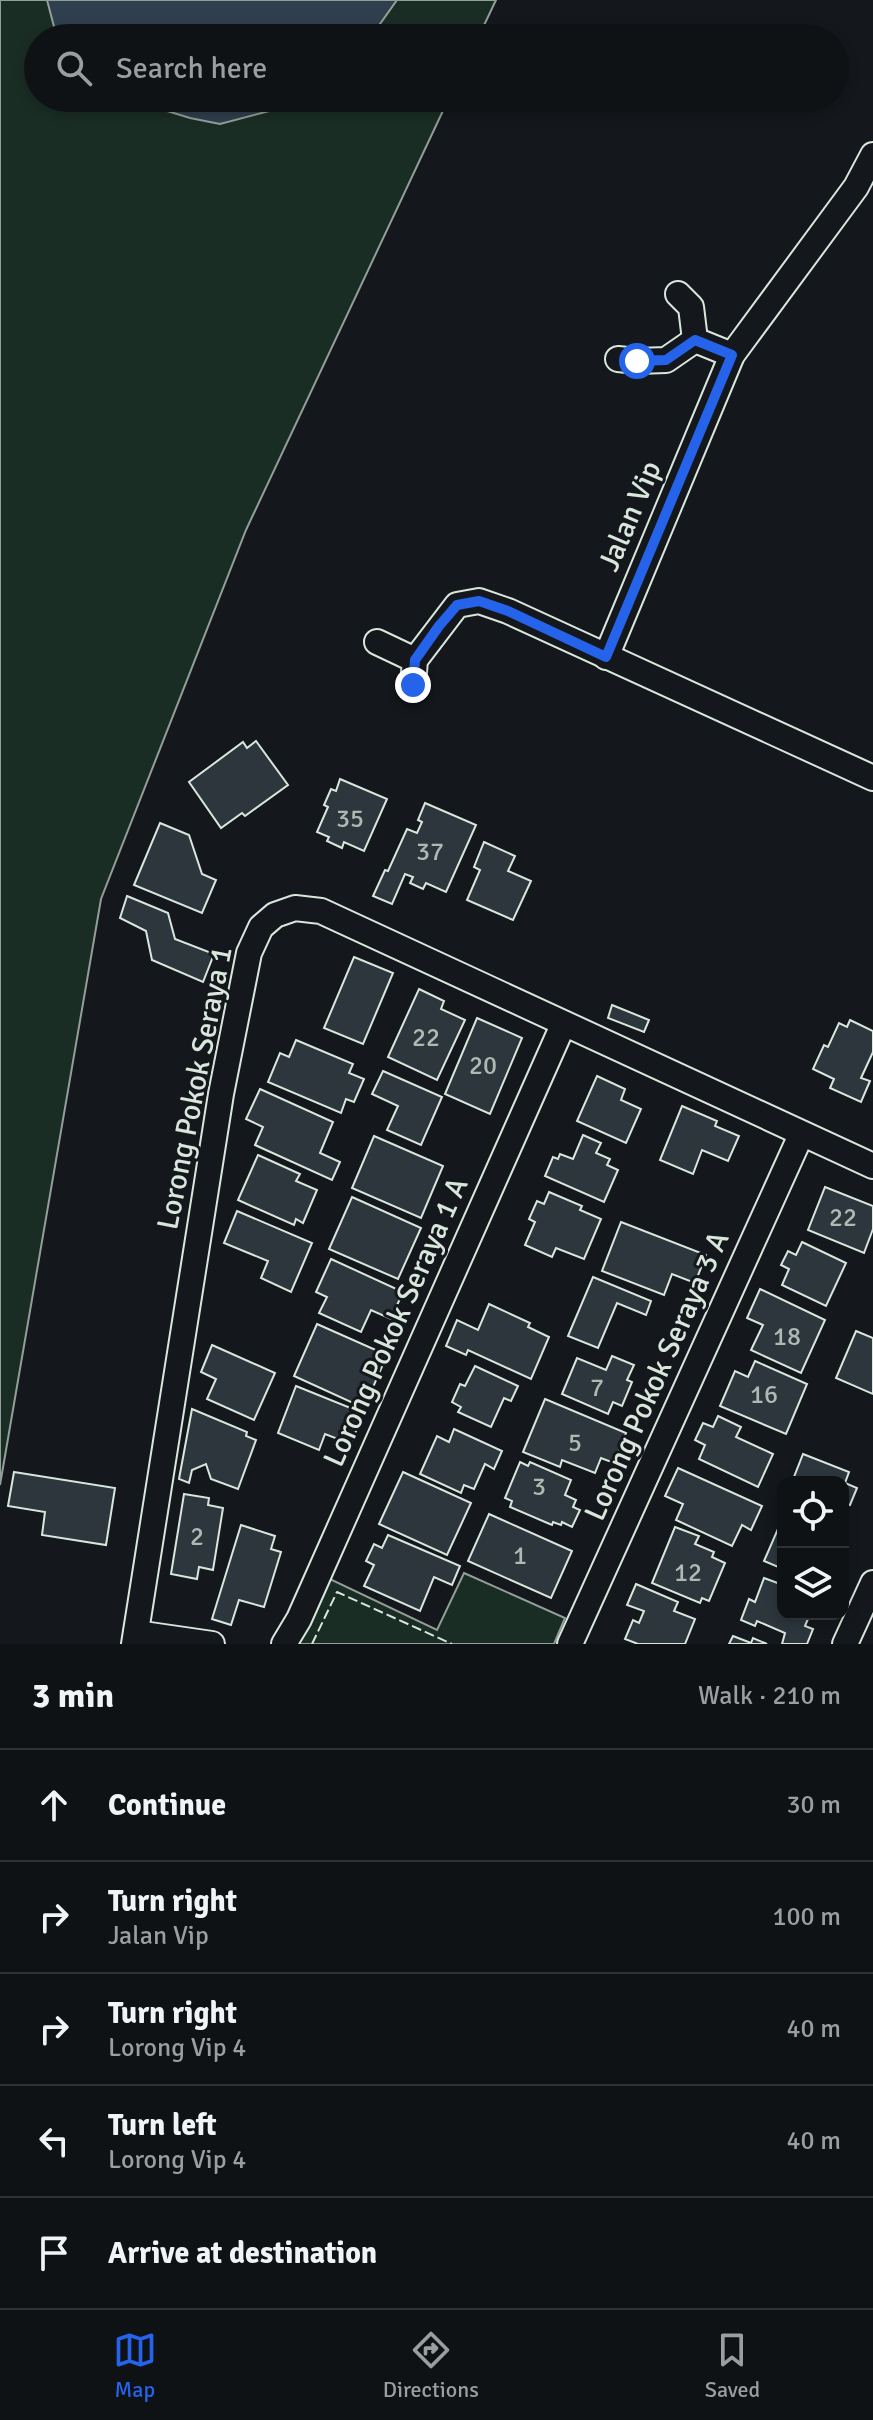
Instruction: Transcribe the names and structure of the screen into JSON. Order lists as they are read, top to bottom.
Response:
{
  "streets": {
    "street": [
      "Jalan Vip",
      "Lorong Pokok Seraya 1",
      "Lorong Pokok Seraya 1 A",
      "Lorong Pokok Seraya 3 A"
    ]
  },
  "crossings": [
    ["Lorong Pokok Seraya 1", "Lorong Pokok Seraya 1 A"],
    ["Lorong Pokok Seraya 1", "Lorong Pokok Seraya 3 A"]
  ],
  "house_numbers": [
    "35",
    "37",
    "22",
    "20",
    "22",
    "18",
    "7",
    "16",
    "5",
    "3",
    "2",
    "1",
    "12"
  ],
  "page": {
    "search": "Search here",
    "heading": ["3 min", "Walk · 210 m"],
    "list": [
      ["Continue", "30 m"],
      ["Turn right", "Jalan Vip", "100 m"],
      ["Turn right", "Lorong Vip 4", "40 m"],
      ["Turn left", "Lorong Vip 4", "40 m"],
      "Arrive at destination"
    ],
    "nav": ["Map", "Directions", "Saved"]
  }
}
